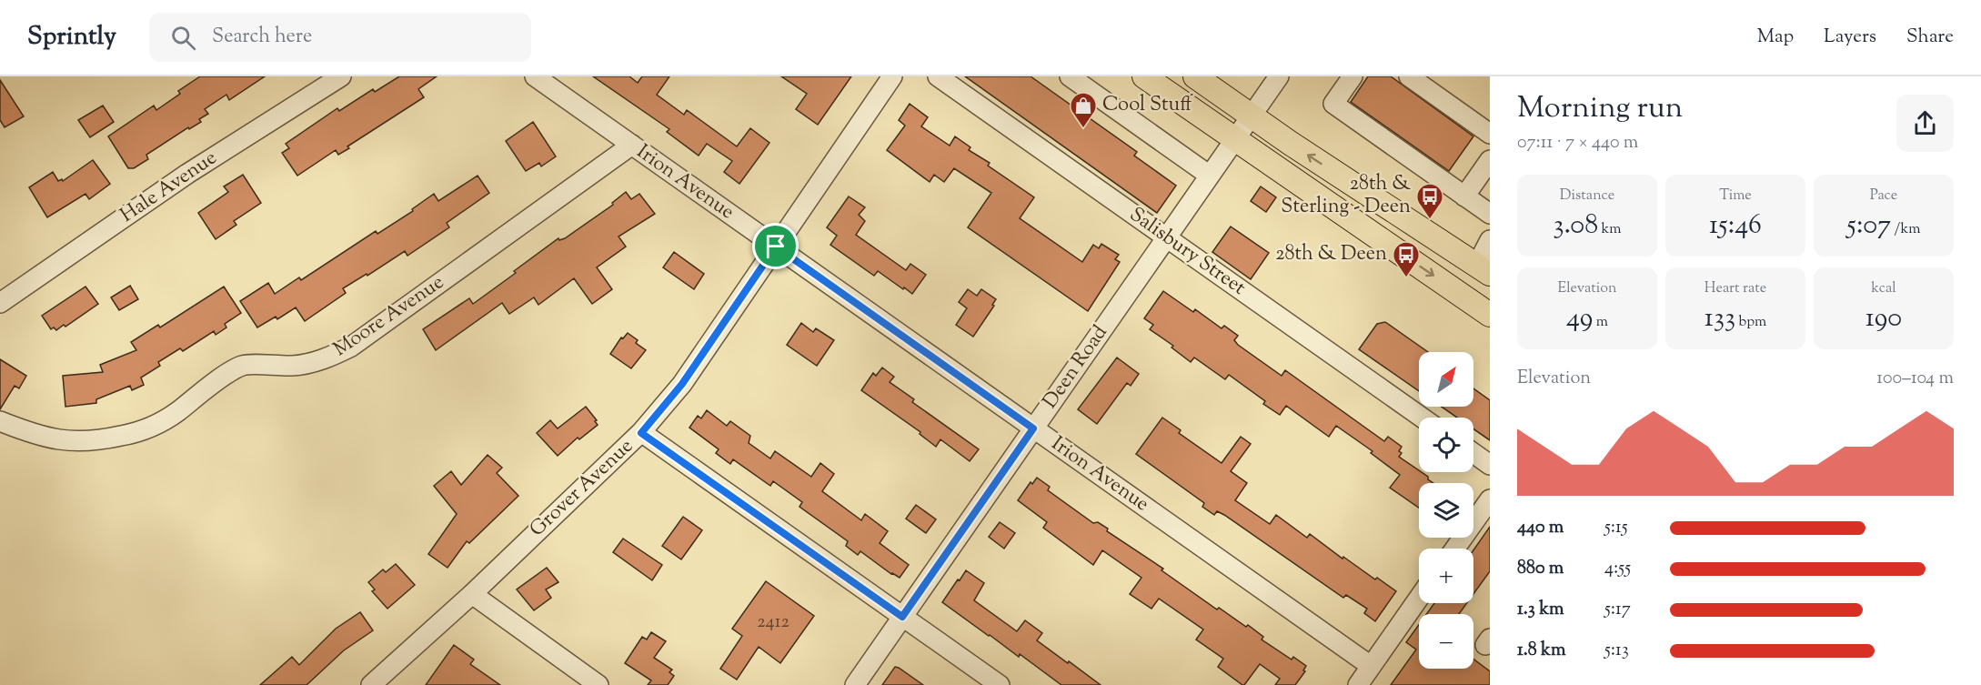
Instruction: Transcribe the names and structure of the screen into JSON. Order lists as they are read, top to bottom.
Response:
{
  "streets": {
    "street": [
      "Irion Avenue",
      "Hale Avenue",
      "Salisbury Street",
      "Moore Avenue",
      "Deen Road",
      "Grover Avenue"
    ]
  },
  "crossings": [
    ["Irion Avenue", "Moore Avenue"],
    ["Irion Avenue", "Deen Road"],
    ["Irion Avenue", "Grover Avenue"],
    ["Salisbury Street", "Deen Road"]
  ],
  "places": {
    "shop": ["Cool Stuff"],
    "bus stop": ["28th & Sterling - Deen", "28th & Deen"]
  },
  "house_numbers": ["2412"],
  "north": "top right",
  "page": {
    "header": "Sprintly",
    "search": "Search here",
    "nav": ["Map", "Layers", "Share"],
    "heading": ["Morning run", "07:11 · 7 × 440 m"],
    "stats": [
      ["Distance", "3.08 km"],
      ["Time", "15:46"],
      ["Pace", "5:07 /km"],
      ["Elevation", "49 m"],
      ["Heart rate", "133 bpm"],
      ["kcal", "190"]
    ],
    "map_buttons": ["+", "−"],
    "chart": ["Elevation", "100–104 m"],
    "list": [
      {
        "name": "440 m",
        "note": "5:15"
      },
      {
        "name": "880 m",
        "note": "4:55"
      },
      {
        "name": "1.3 km",
        "note": "5:17"
      },
      {
        "name": "1.8 km",
        "note": "5:13"
      }
    ]
  }
}
